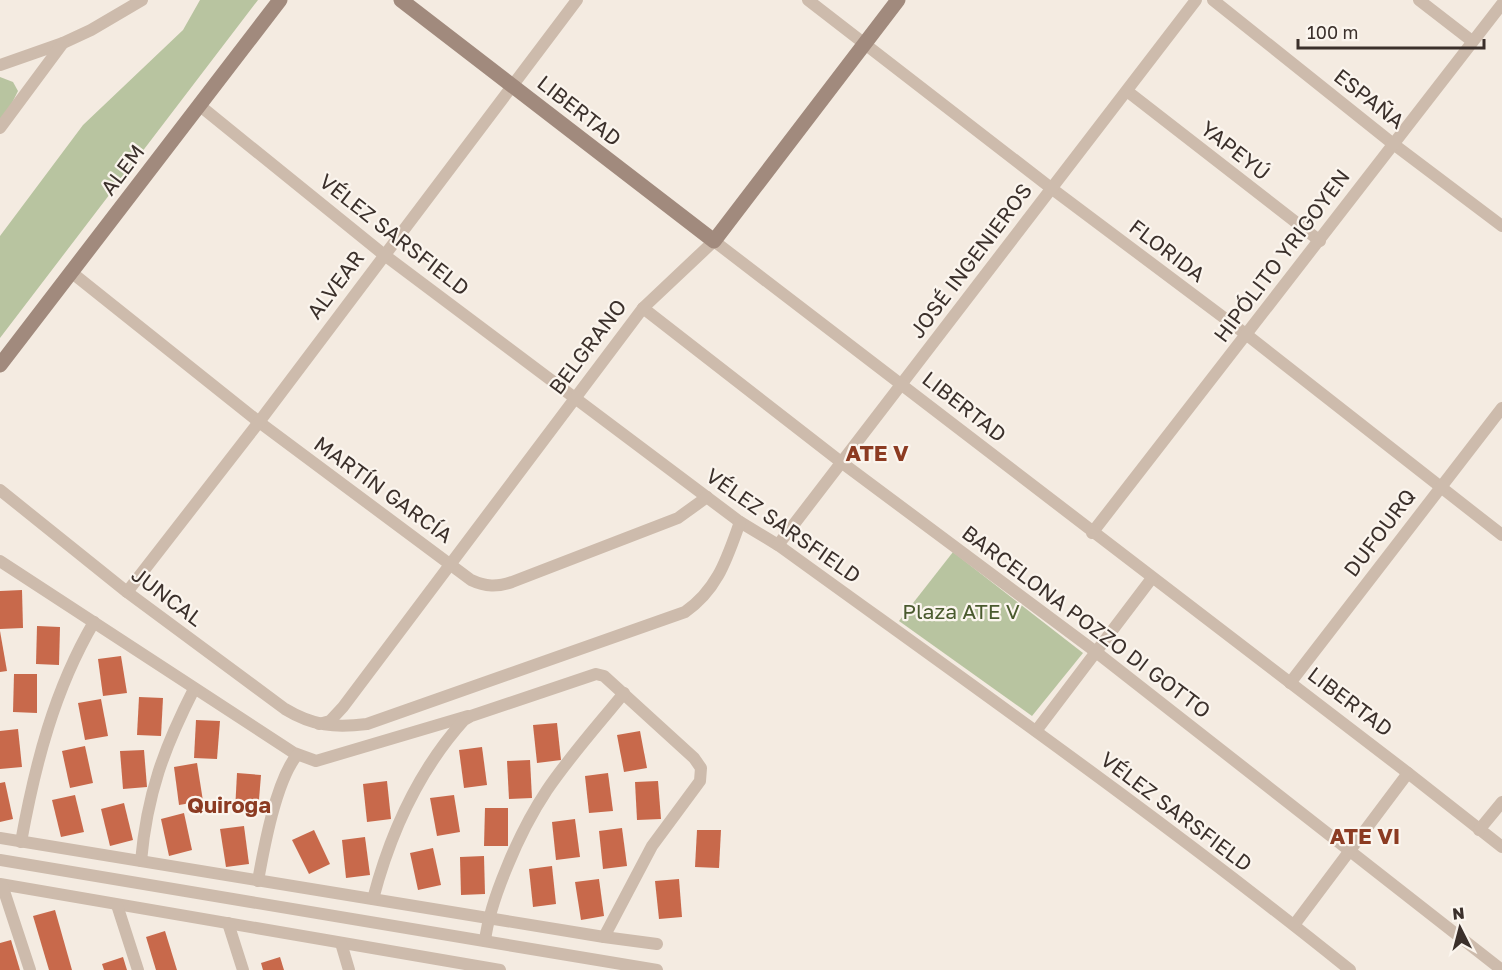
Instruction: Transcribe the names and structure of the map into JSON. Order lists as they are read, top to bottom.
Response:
{
  "streets": {
    "main road": ["LIBERTAD", "ALEM", "BELGRANO"],
    "street": [
      "ESPAÑA",
      "YAPEYÚ",
      "VÉLEZ SARSFIELD",
      "FLORIDA",
      "HIPÓLITO YRIGOYEN",
      "JOSÉ INGENIEROS",
      "ALVEAR",
      "MARTÍN GARCÍA",
      "DUFOURQ",
      "JUNCAL",
      "BARCELONA POZZO DI GOTTO"
    ]
  },
  "crossings": [
    ["ESPAÑA", "HIPÓLITO YRIGOYEN"],
    ["LIBERTAD", "HIPÓLITO YRIGOYEN"],
    ["LIBERTAD", "JOSÉ INGENIEROS"],
    ["LIBERTAD", "ALVEAR"],
    ["LIBERTAD", "BELGRANO"],
    ["LIBERTAD", "DUFOURQ"],
    ["YAPEYÚ", "HIPÓLITO YRIGOYEN"],
    ["YAPEYÚ", "JOSÉ INGENIEROS"],
    ["ALEM", "VÉLEZ SARSFIELD"],
    ["ALEM", "MARTÍN GARCÍA"],
    ["VÉLEZ SARSFIELD", "JOSÉ INGENIEROS"],
    ["VÉLEZ SARSFIELD", "ALVEAR"],
    ["VÉLEZ SARSFIELD", "BELGRANO"],
    ["VÉLEZ SARSFIELD", "MARTÍN GARCÍA"],
    ["VÉLEZ SARSFIELD", "JUNCAL"],
    ["FLORIDA", "HIPÓLITO YRIGOYEN"],
    ["FLORIDA", "JOSÉ INGENIEROS"],
    ["FLORIDA", "BELGRANO"],
    ["FLORIDA", "DUFOURQ"],
    ["JOSÉ INGENIEROS", "BARCELONA POZZO DI GOTTO"],
    ["ALVEAR", "MARTÍN GARCÍA"],
    ["ALVEAR", "JUNCAL"],
    ["BELGRANO", "MARTÍN GARCÍA"],
    ["BELGRANO", "JUNCAL"],
    ["BELGRANO", "BARCELONA POZZO DI GOTTO"]
  ],
  "districts": ["ATE V", "Quiroga", "ATE VI"],
  "parks": ["Plaza ATE V"],
  "scale_bar": "100 m",
  "north": "top"
}
